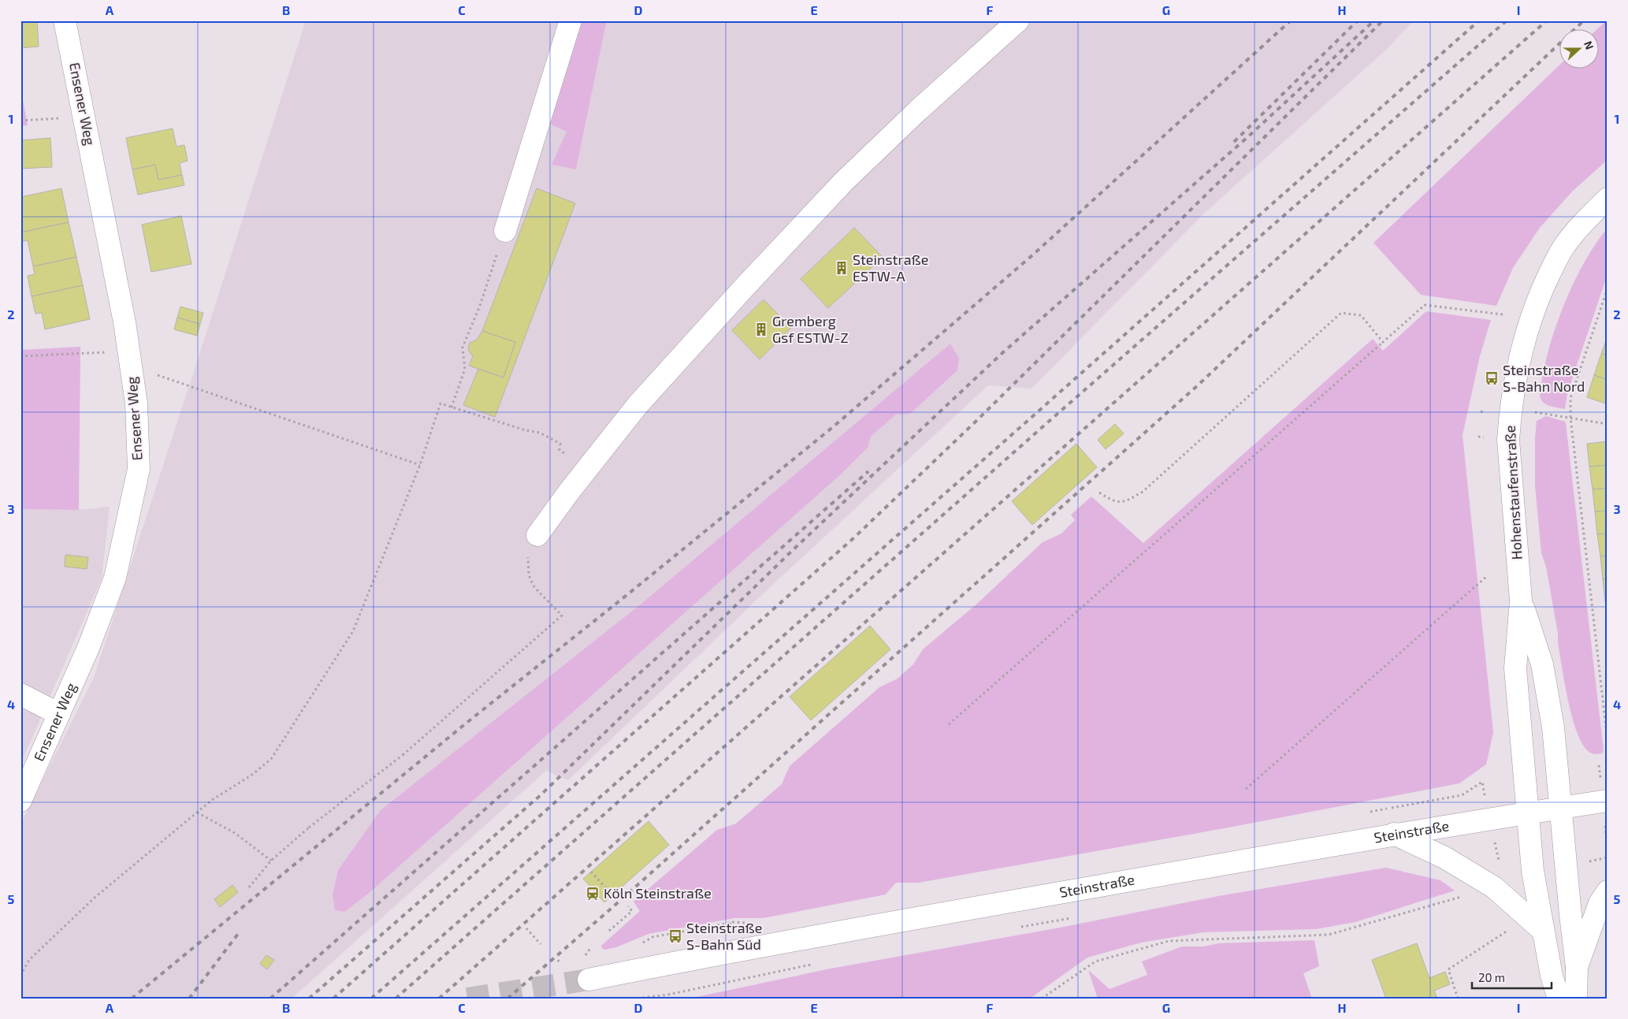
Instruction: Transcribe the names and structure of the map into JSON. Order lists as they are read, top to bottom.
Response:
{
  "streets": {
    "street": ["Ensener Weg", "Hohenstaufenstraße", "Steinstraße"]
  },
  "crossings": [
    ["Hohenstaufenstraße", "Steinstraße"]
  ],
  "places": {
    "building": ["Steinstraße ESTW-A", "Gremberg Gsf ESTW-Z"],
    "bus stop": ["Steinstraße S-Bahn Nord", "Steinstraße S-Bahn Süd"],
    "station": ["Köln Steinstraße"]
  },
  "scale_bar": "20 m",
  "north": "right",
  "grid": {
    "columns": [
      "A",
      "B",
      "C",
      "D",
      "E",
      "F",
      "G",
      "H",
      "I"
    ],
    "rows": [
      "1",
      "2",
      "3",
      "4",
      "5"
    ]
  }
}
